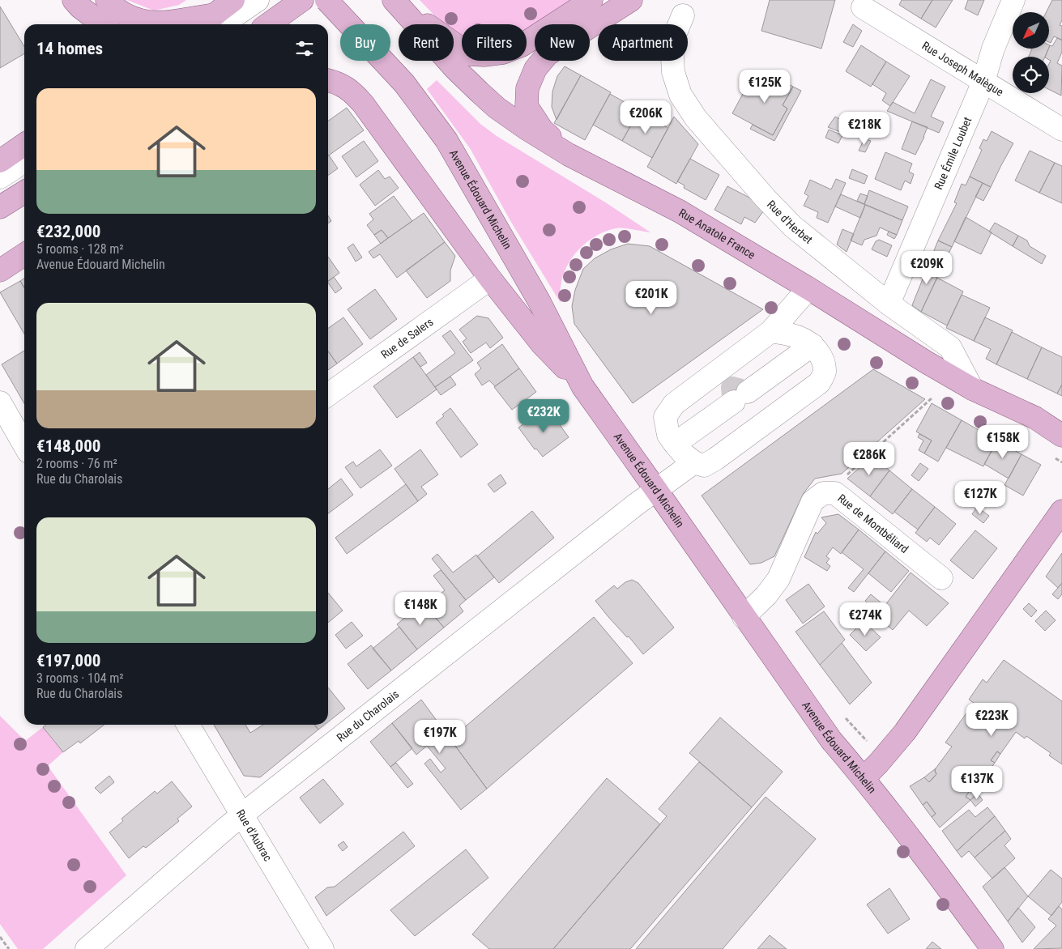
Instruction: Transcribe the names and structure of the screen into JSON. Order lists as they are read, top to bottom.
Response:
{
  "streets": {
    "main road": ["Avenue Édouard Michelin", "Rue Anatole France"],
    "street": [
      "Rue Joseph Malègue",
      "Rue Émile Loubet",
      "Rue d'Herbet",
      "Rue de Salers",
      "Rue de Montbéliard",
      "Rue du Charolais",
      "Rue d'Aubrac"
    ]
  },
  "crossings": [
    ["Rue Joseph Malègue", "Rue Émile Loubet"],
    ["Rue Émile Loubet", "Rue d'Herbet"],
    ["Avenue Édouard Michelin", "Rue de Montbéliard"],
    ["Avenue Édouard Michelin", "Rue du Charolais"],
    ["Rue d'Herbet", "Rue Anatole France"],
    ["Rue du Charolais", "Rue d'Aubrac"]
  ],
  "north": "bottom left",
  "page": {
    "chip": [
      "Buy",
      "Rent",
      "Filters",
      "New",
      "Apartment"
    ],
    "heading": "14 homes",
    "price": [
      "€125K",
      "€206K",
      "€218K",
      "€209K",
      "€201K",
      "€232K",
      "€158K",
      "€286K",
      "€127K",
      "€148K",
      "€274K",
      "€223K",
      "€197K",
      "€137K"
    ],
    "list": [
      {
        "name": "€232,000",
        "note": "5 rooms · 128 m² · Avenue Édouard Michelin"
      },
      {
        "name": "€148,000",
        "note": "2 rooms · 76 m² · Rue du Charolais"
      },
      {
        "name": "€197,000",
        "note": "3 rooms · 104 m² · Rue du Charolais"
      }
    ]
  }
}
